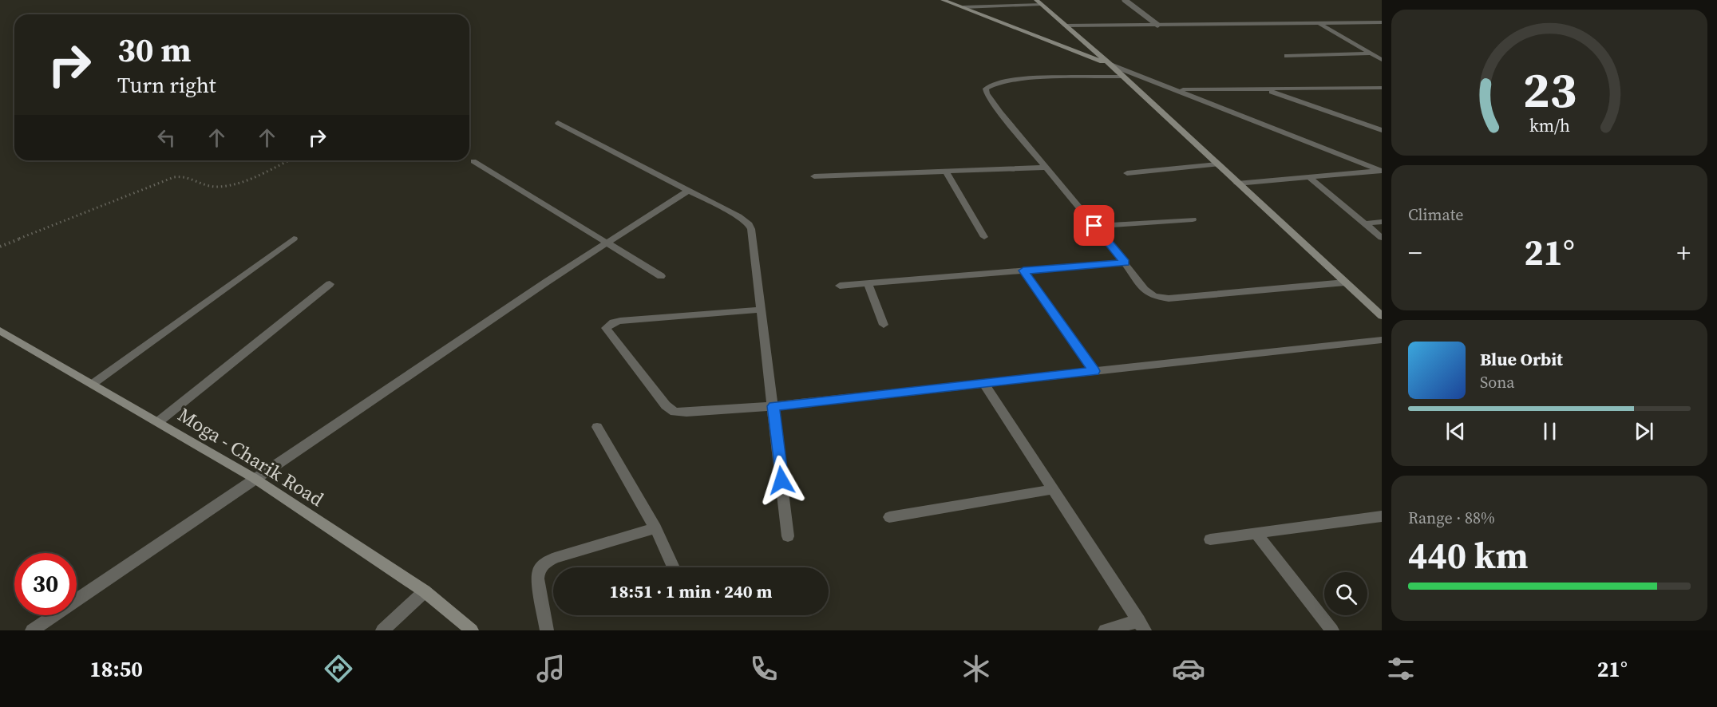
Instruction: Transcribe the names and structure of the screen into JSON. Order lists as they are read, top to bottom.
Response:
{
  "streets": {
    "street": ["Moga - Charik Road"]
  },
  "page": {
    "turn": ["30 m", "Turn right"],
    "tile": [
      "Climate",
      ["Range · 88%", "440 km"]
    ],
    "heat": ["−", "21°", "+"],
    "song": ["Blue Orbit", "Sona"],
    "limit": "30",
    "trip": "18:51 · 1 min · 240 m",
    "tabs": ["18:50", "21°"],
    "gauge": ["23", "km/h"]
  }
}
